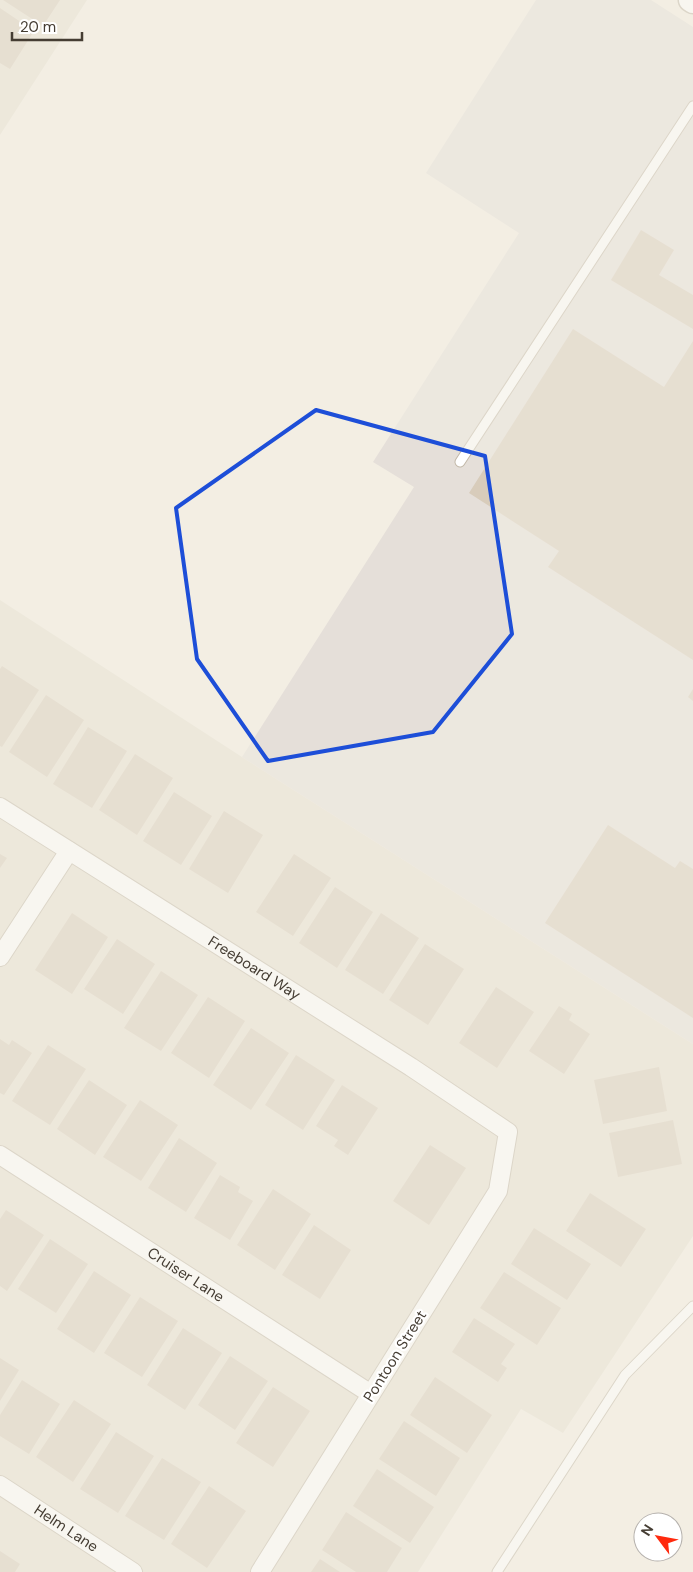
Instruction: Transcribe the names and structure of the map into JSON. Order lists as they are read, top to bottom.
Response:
{
  "streets": {
    "street": [
      "Freeboard Way",
      "Cruiser Lane",
      "Pontoon Street",
      "Helm Lane"
    ]
  },
  "crossings": [
    ["Freeboard Way", "Pontoon Street"],
    ["Cruiser Lane", "Pontoon Street"]
  ],
  "scale_bar": "20 m",
  "north": "top left"
}
